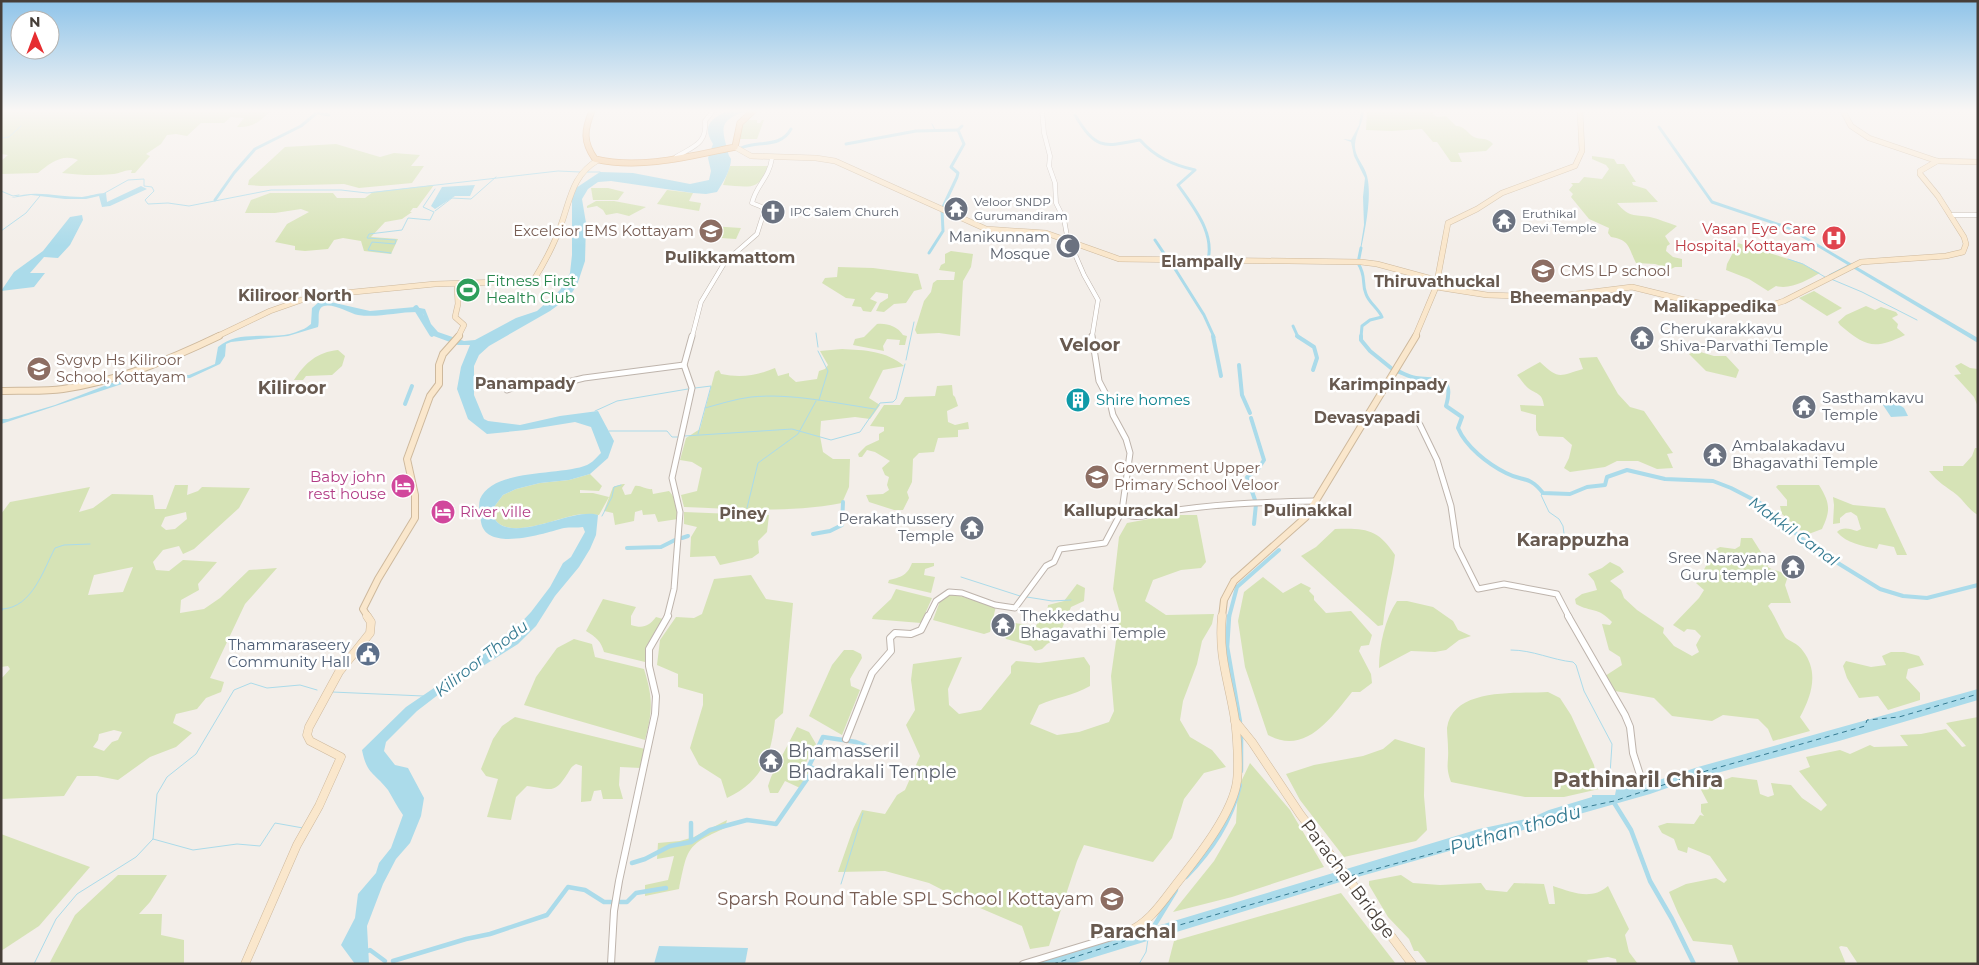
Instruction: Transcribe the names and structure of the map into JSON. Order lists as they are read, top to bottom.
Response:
{
  "streets": {
    "main road": ["Parachal Bridge"]
  },
  "districts": [
    "Pulikkamattom",
    "Elampally",
    "Thiruvathuckal",
    "Kiliroor North",
    "Bheemanpady",
    "Malikappedika",
    "Veloor",
    "Panampady",
    "Karimpinpady",
    "Kiliroor",
    "Devasyapadi",
    "Kallupurackal",
    "Pulinakkal",
    "Piney",
    "Karappuzha",
    "Pathinaril Chira",
    "Parachal"
  ],
  "water": ["Makkil Canal", "Kiliroor Thodu", "Puthan thodu"],
  "places": {
    "temple": [
      "Veloor SNDP Gurumandiram",
      "Eruthikal Devi Temple",
      "Cherukarakkavu Shiva-Parvathi Temple",
      "Sasthamkavu Temple",
      "Ambalakadavu Bhagavathi Temple",
      "Perakathussery Temple",
      "Sree Narayana Guru temple",
      "Thekkedathu Bhagavathi Temple",
      "Bhamasseril Bhadrakali Temple"
    ],
    "church": ["IPC Salem Church"],
    "school or university": [
      "Excelcior EMS Kottayam",
      "CMS LP school",
      "Svgvp Hs Kiliroor School, Kottayam",
      "Government Upper Primary School Veloor",
      "Sparsh Round Table SPL School Kottayam"
    ],
    "hospital": ["Vasan Eye Care Hospital, Kottayam"],
    "mosque": ["Manikunnam Mosque"],
    "sports": ["Fitness First Health Club"],
    "building": ["Shire homes"],
    "hotel": ["Baby john rest house", "River ville"],
    "public building": ["Thammaraseery Community Hall"]
  },
  "north": "top"
}
